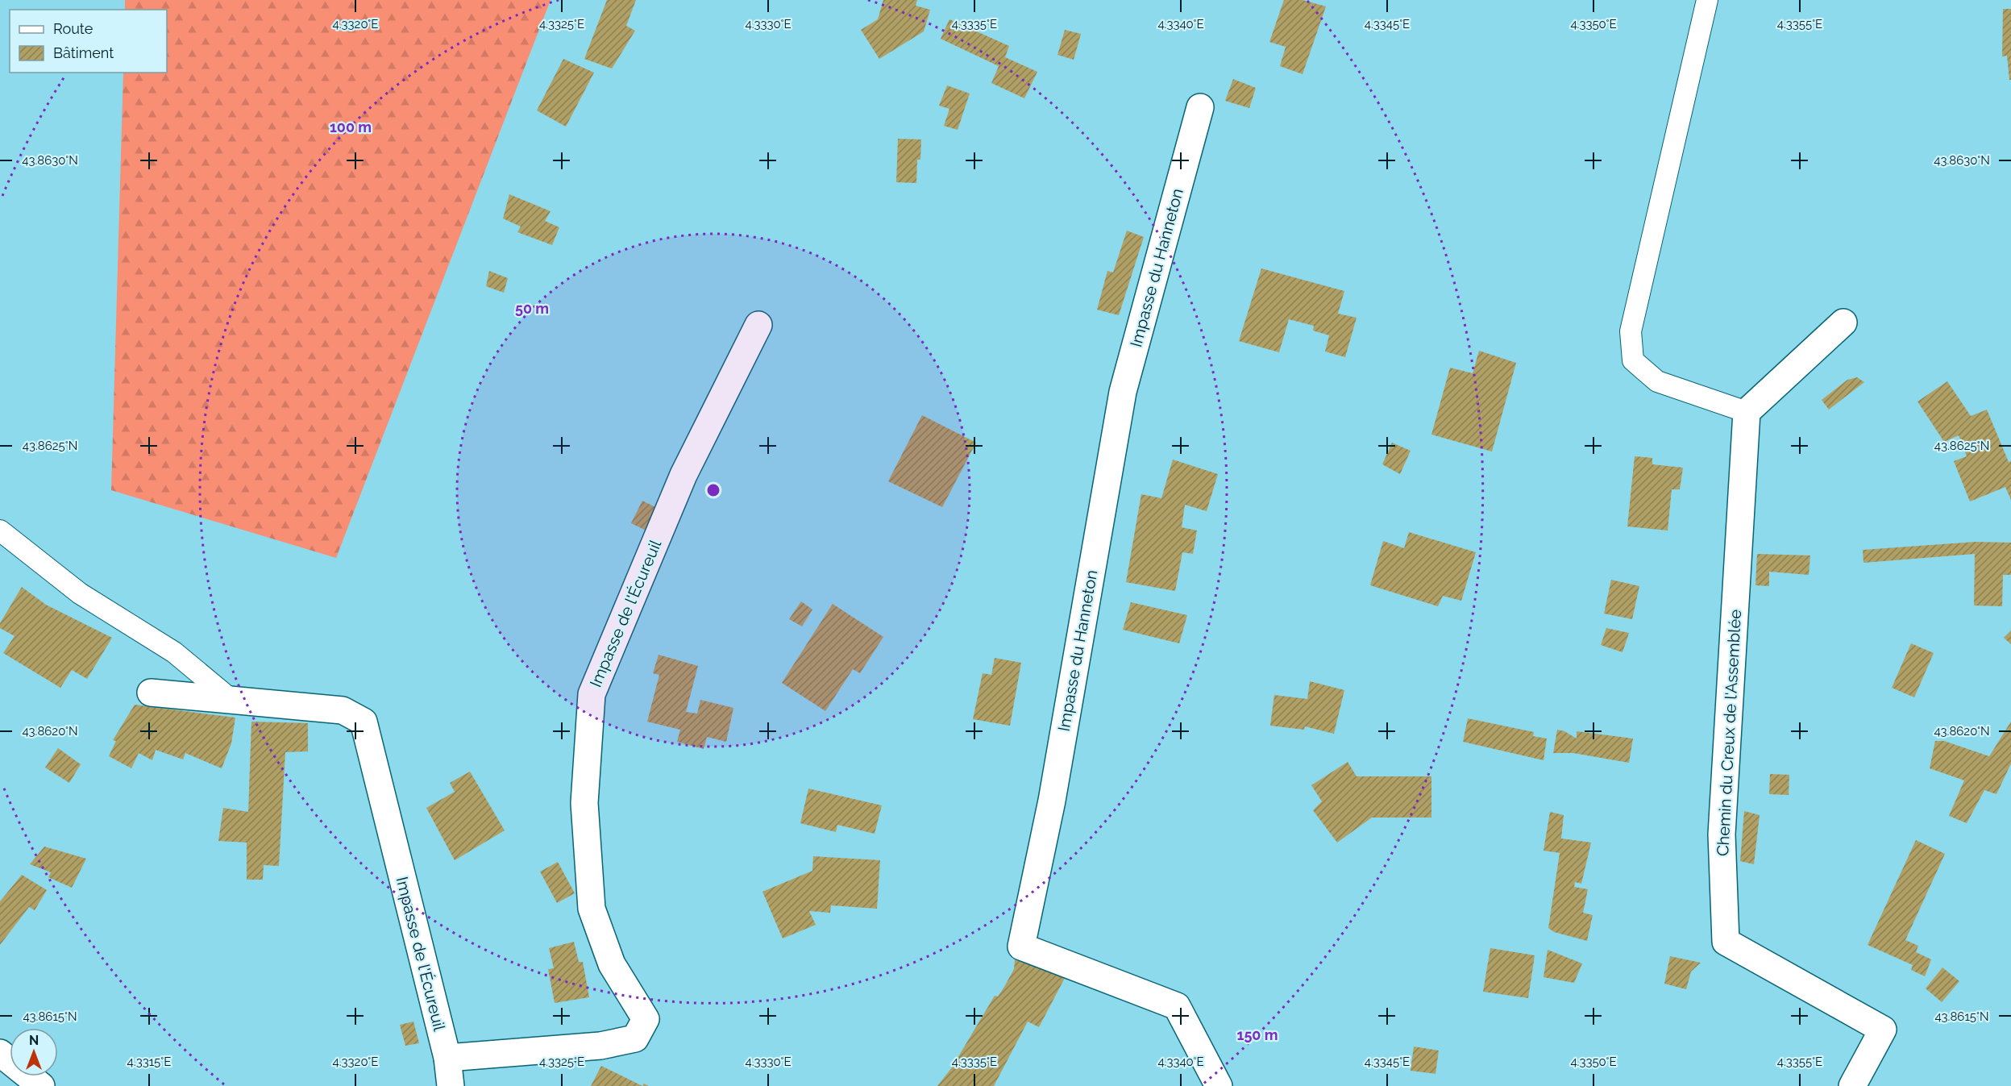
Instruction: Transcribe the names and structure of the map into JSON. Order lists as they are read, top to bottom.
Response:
{
  "streets": {
    "street": ["Impasse du Hanneton", "Impasse de l'Écureuil", "Chemin du Creux de l'Assemblée"]
  },
  "legend": ["Route", "Bâtiment"],
  "north": "top",
  "coordinates": [
    "4.3320°E",
    "4.3325°E",
    "4.3330°E",
    "4.3335°E",
    "4.3340°E",
    "4.3345°E",
    "4.3350°E",
    "4.3355°E",
    "43.8630°N",
    "43.8625°N",
    "43.8620°N",
    "43.8615°N",
    "4.3315°E"
  ],
  "rings": ["100 m", "50 m", "150 m"]
}
